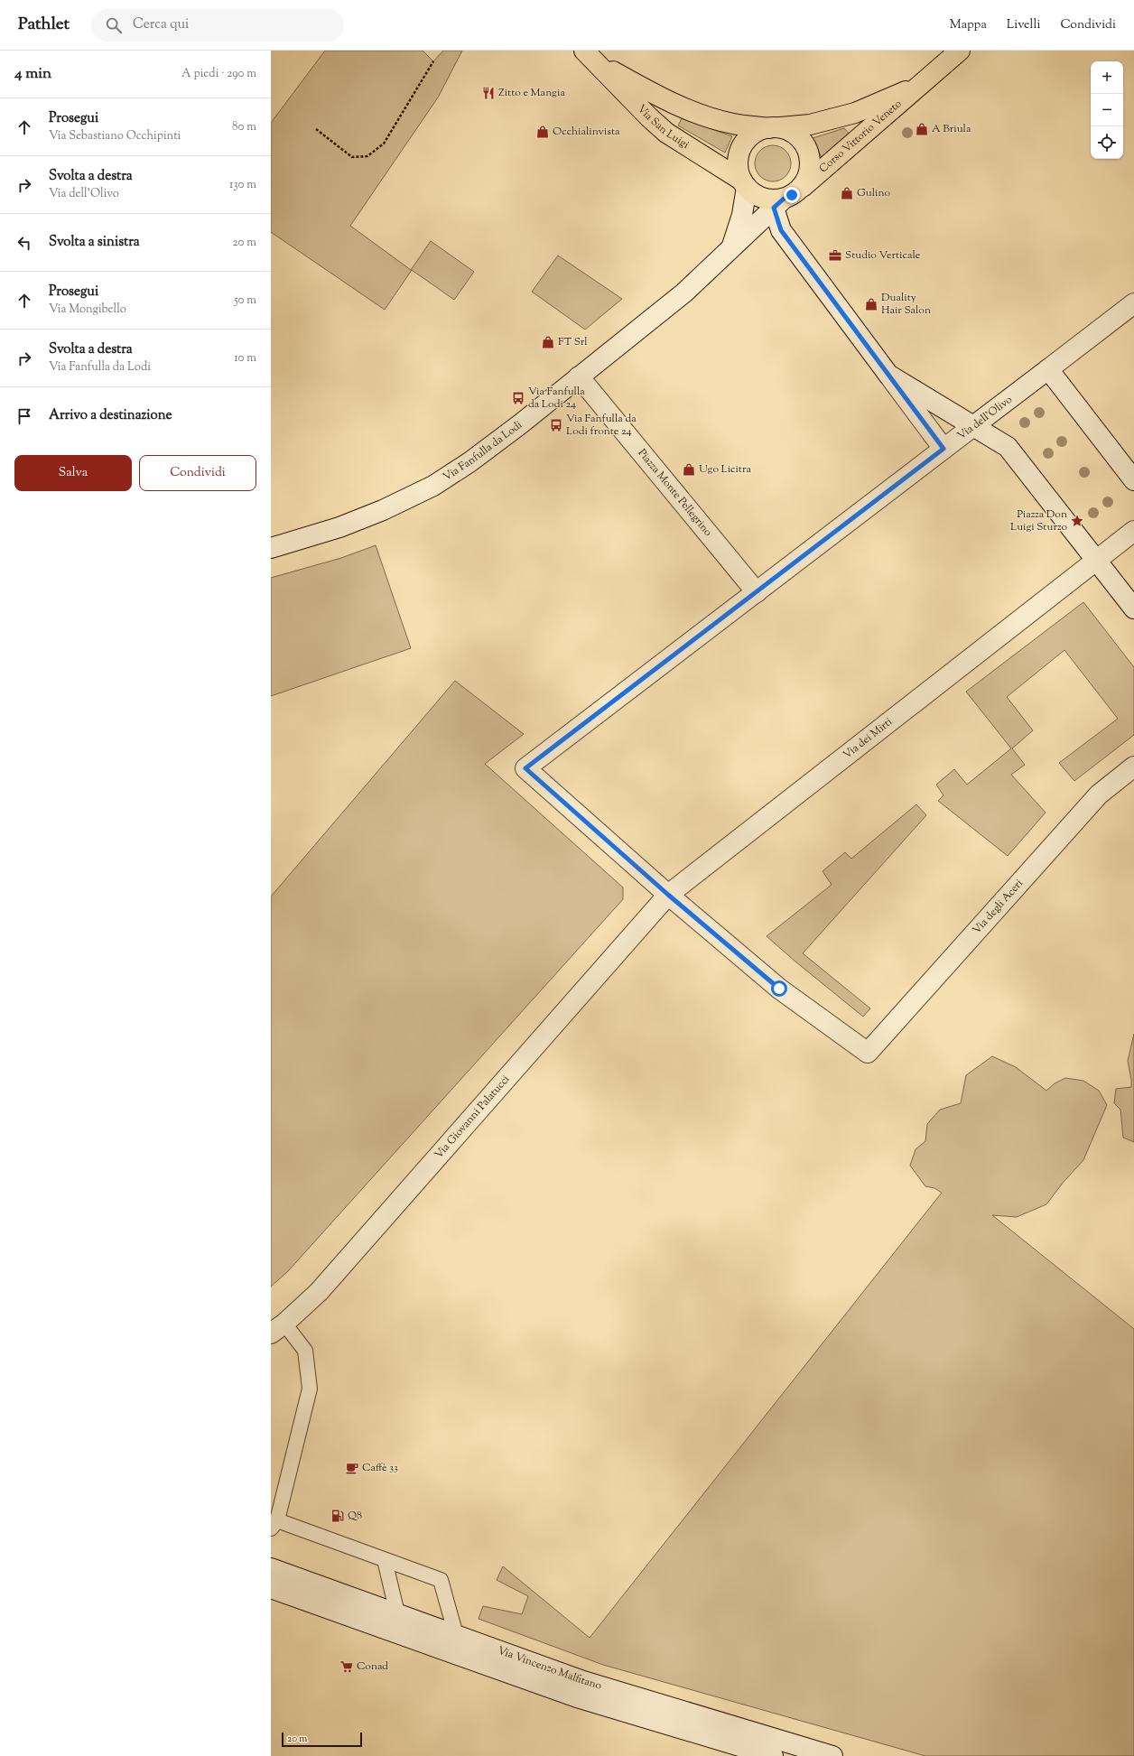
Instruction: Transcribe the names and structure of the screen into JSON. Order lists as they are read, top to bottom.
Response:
{
  "streets": {
    "main road": ["Via San Luigi", "Corso Vittorio Veneto"],
    "street": [
      "Via dell'Olivo",
      "Via Fanfulla da Lodi",
      "Piazza Monte Pellegrino",
      "Via dei Mirti",
      "Via degli Aceri",
      "Via Giovanni Palatucci",
      "Via Vincenzo Malfitano"
    ]
  },
  "crossings": [
    ["Via San Luigi", "Corso Vittorio Veneto"],
    ["Via San Luigi", "Via Fanfulla da Lodi"],
    ["Corso Vittorio Veneto", "Via Fanfulla da Lodi"],
    ["Via dell'Olivo", "Piazza Monte Pellegrino"],
    ["Via dell'Olivo", "Via dei Mirti"],
    ["Via dell'Olivo", "Via degli Aceri"],
    ["Via dell'Olivo", "Via Giovanni Palatucci"],
    ["Via Fanfulla da Lodi", "Piazza Monte Pellegrino"],
    ["Via dei Mirti", "Via degli Aceri"],
    ["Via dei Mirti", "Via Giovanni Palatucci"],
    ["Via degli Aceri", "Via Giovanni Palatucci"]
  ],
  "places": {
    "restaurant": ["Zitto e Mangia"],
    "shop": [
      "A Briula",
      "Occhialinvista",
      "Gulino",
      "Duality Hair Salon",
      "FT Srl",
      "Ugo Licitra"
    ],
    "office": ["Studio Verticale"],
    "bus stop": ["Via Fanfulla da Lodi 24", "Via Fanfulla da Lodi fronte 24"],
    "place": ["Piazza Don Luigi Sturzo"],
    "cafe": ["Caffè 33"],
    "fuel station": ["Q8"],
    "supermarket": ["Conad"]
  },
  "scale_bar": "20 m",
  "page": {
    "header": "Pathlet",
    "search": "Cerca qui",
    "nav": ["Mappa", "Livelli", "Condividi"],
    "heading": ["4 min", "A piedi · 290 m"],
    "map_buttons": ["+", "−"],
    "list": [
      ["Prosegui", "Via Sebastiano Occhipinti", "80 m"],
      ["Svolta a destra", "Via dell'Olivo", "130 m"],
      ["Svolta a sinistra", "20 m"],
      ["Prosegui", "Via Mongibello", "50 m"],
      ["Svolta a destra", "Via Fanfulla da Lodi", "10 m"],
      "Arrivo a destinazione"
    ],
    "buttons": ["Salva", "Condividi"],
    "scale": "20 m"
  }
}
